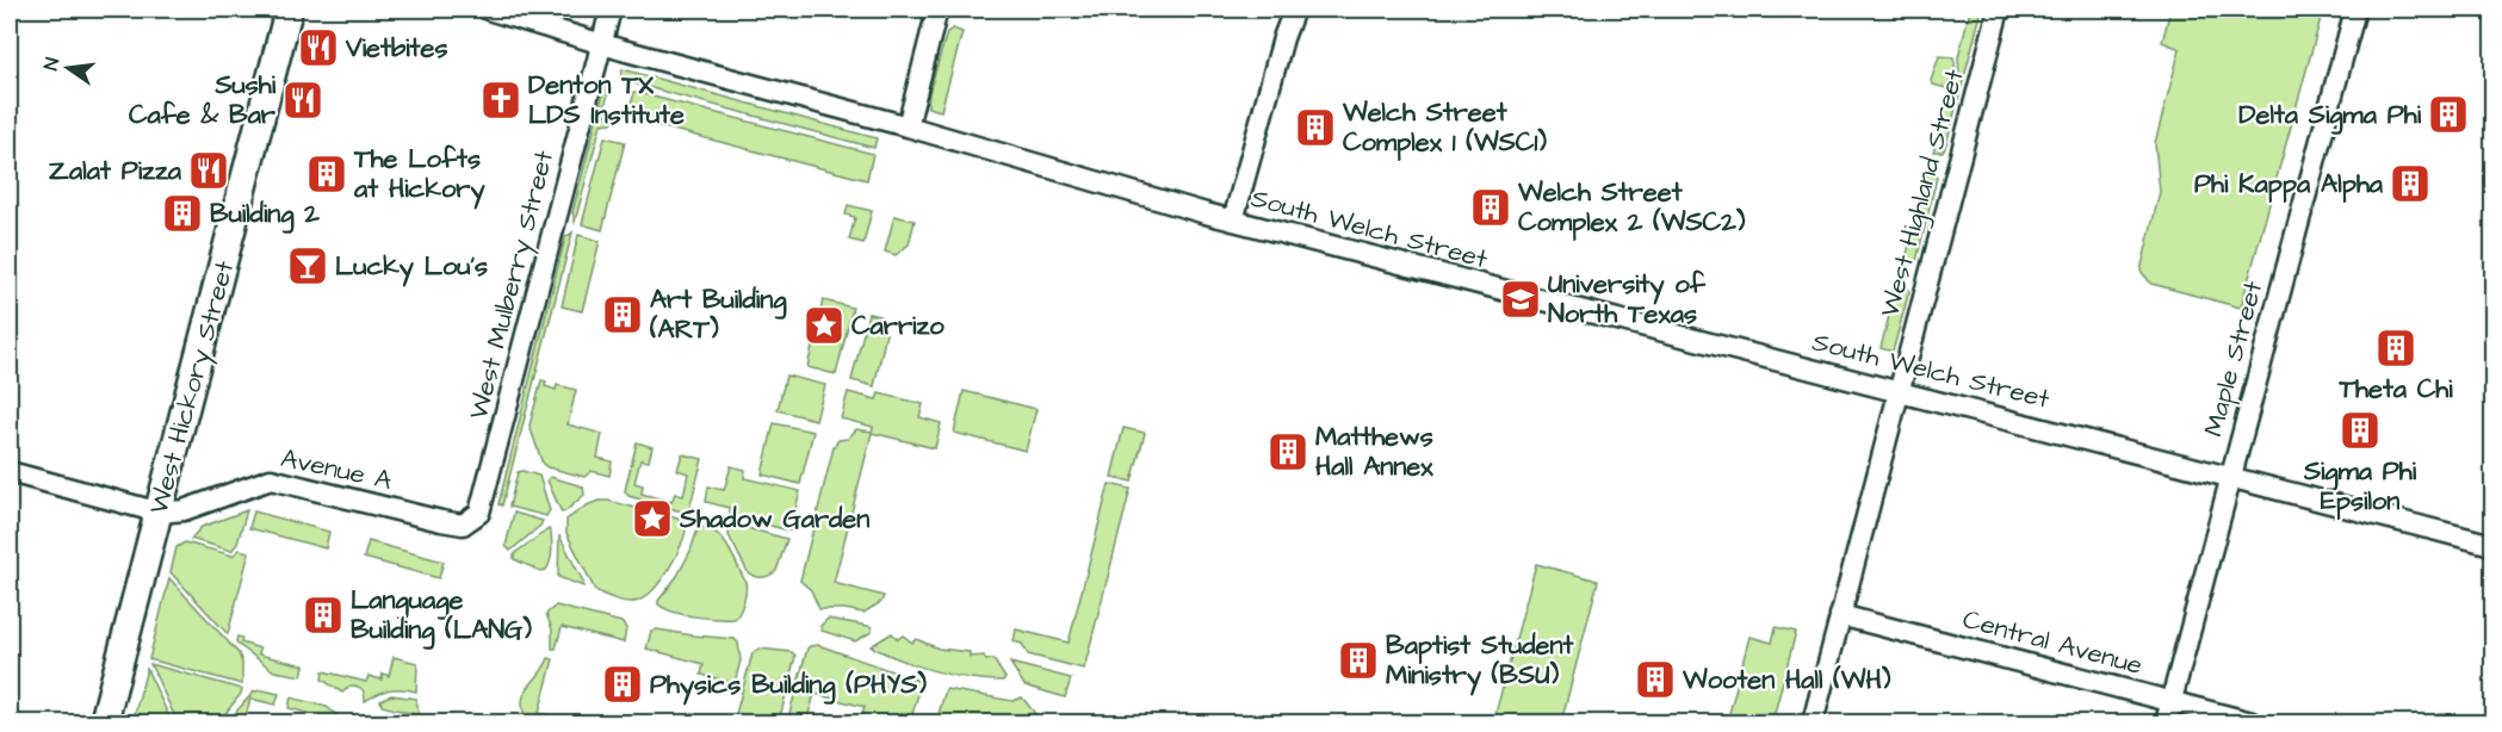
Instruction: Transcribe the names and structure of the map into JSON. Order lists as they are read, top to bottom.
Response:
{
  "streets": {
    "main road": ["West Hickory Street"],
    "street": [
      "West Highland Street",
      "South Welch Street",
      "West Mulberry Street",
      "Maple Street",
      "Avenue A",
      "Central Avenue"
    ]
  },
  "crossings": [
    ["West Highland Street", "South Welch Street"],
    ["West Highland Street", "Central Avenue"],
    ["South Welch Street", "West Mulberry Street"],
    ["South Welch Street", "Maple Street"],
    ["West Mulberry Street", "Avenue A"],
    ["Maple Street", "Central Avenue"],
    ["West Hickory Street", "Avenue A"]
  ],
  "places": {
    "restaurant": ["Vietbites", "Sushi Cafe & Bar", "Zalat Pizza"],
    "church": ["Denton TX LDS Institute"],
    "building": [
      "Delta Sigma Phi",
      "Welch Street Complex 1 (WSC1)",
      "The Lofts at Hickory",
      "Phi Kappa Alpha",
      "Welch Street Complex 2 (WSC2)",
      "Building 2",
      "Art Building (ART)",
      "Theta Chi",
      "Sigma Phi Epsilon",
      "Matthews Hall Annex",
      "Language Building (LANG)",
      "Baptist Student Ministry (BSU)",
      "Wooten Hall (WH)",
      "Physics Building (PHYS)"
    ],
    "bar": ["Lucky Lou's"],
    "school or university": ["University of North Texas"],
    "place": ["Carrizo", "Shadow Garden"]
  },
  "north": "left"
}
